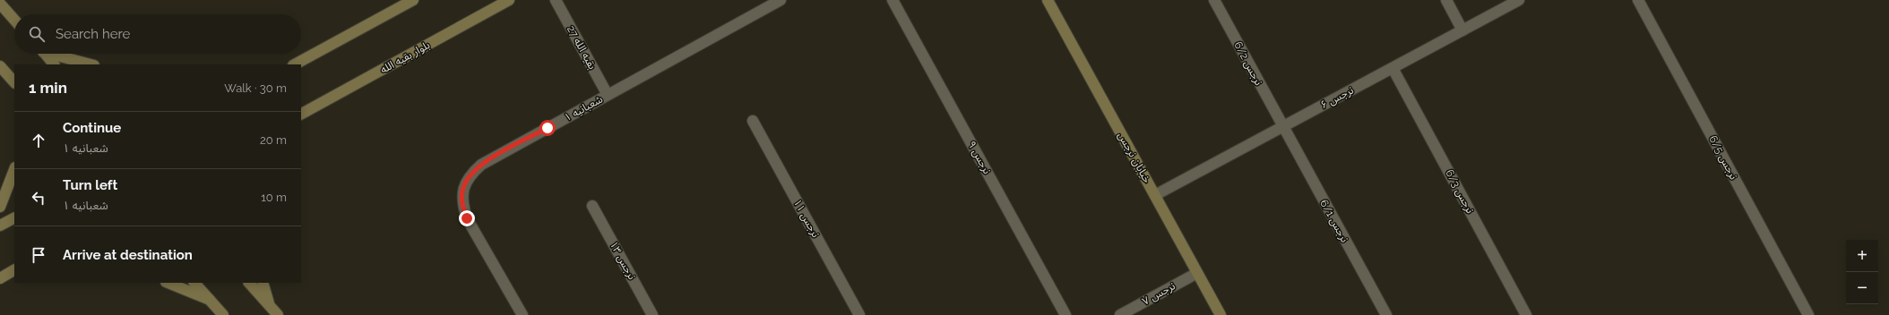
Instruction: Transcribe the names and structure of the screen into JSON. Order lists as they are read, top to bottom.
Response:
{
  "streets": {
    "street": [
      "بقیه الله 27",
      "بلوار بقیه الله",
      "نرجس 6/2",
      "نرجس ۶",
      "شعبانیه ۱",
      "نرجس ۹",
      "خیابان نرجس",
      "نرجس 6/5",
      "نرجس 6/3",
      "نرجس ۱۱",
      "نرجس 6/1",
      "نرجس ۱۳",
      "نرجس ۷"
    ]
  },
  "crossings": [
    ["بقیه الله 27", "شعبانیه ۱"],
    ["نرجس 6/2", "نرجس ۶"],
    ["نرجس 6/2", "نرجس 6/1"],
    ["نرجس ۶", "خیابان نرجس"],
    ["نرجس ۶", "نرجس 6/3"],
    ["نرجس ۶", "نرجس 6/1"],
    ["خیابان نرجس", "نرجس ۷"]
  ],
  "page": {
    "search": "Search here",
    "heading": ["1 min", "Walk · 30 m"],
    "list": [
      ["Continue", "شعبانیه ۱", "20 m"],
      ["Turn left", "شعبانیه ۱", "10 m"],
      "Arrive at destination"
    ],
    "map_buttons": ["+", "−"]
  }
}
